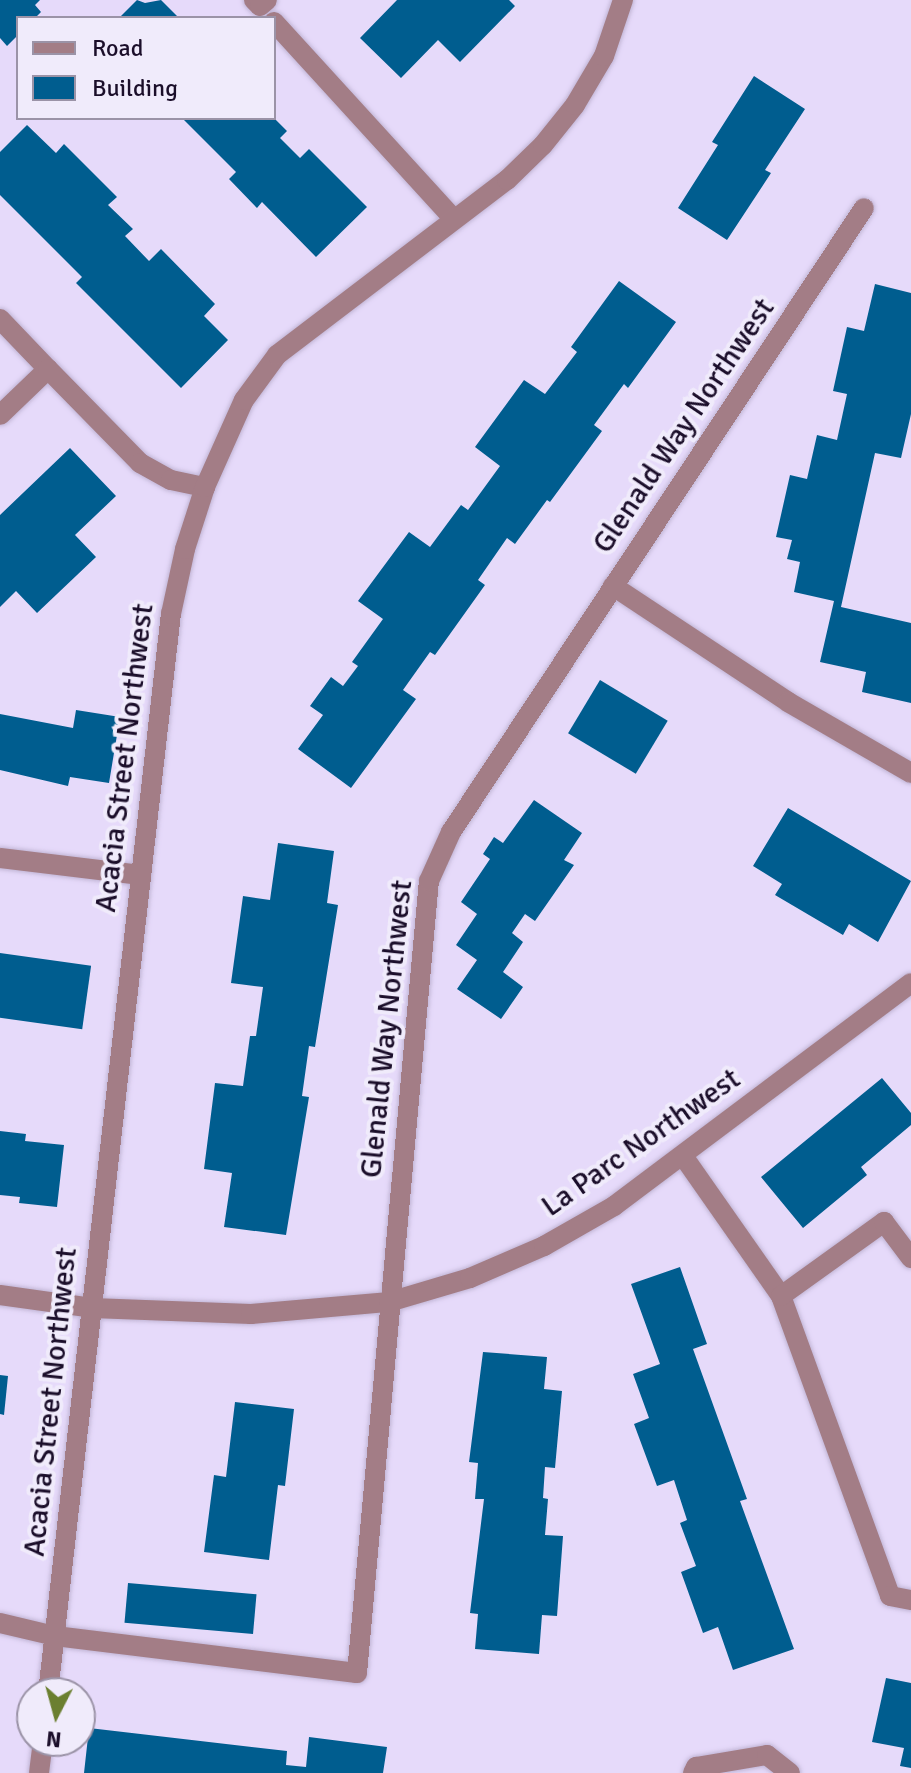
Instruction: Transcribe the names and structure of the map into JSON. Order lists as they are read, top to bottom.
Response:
{
  "streets": {
    "street": ["Glenald Way Northwest", "Acacia Street Northwest", "La Parc Northwest"]
  },
  "crossings": [
    ["Glenald Way Northwest", "Acacia Street Northwest"],
    ["Glenald Way Northwest", "La Parc Northwest"],
    ["Acacia Street Northwest", "La Parc Northwest"]
  ],
  "legend": ["Road", "Building"],
  "north": "bottom"
}
